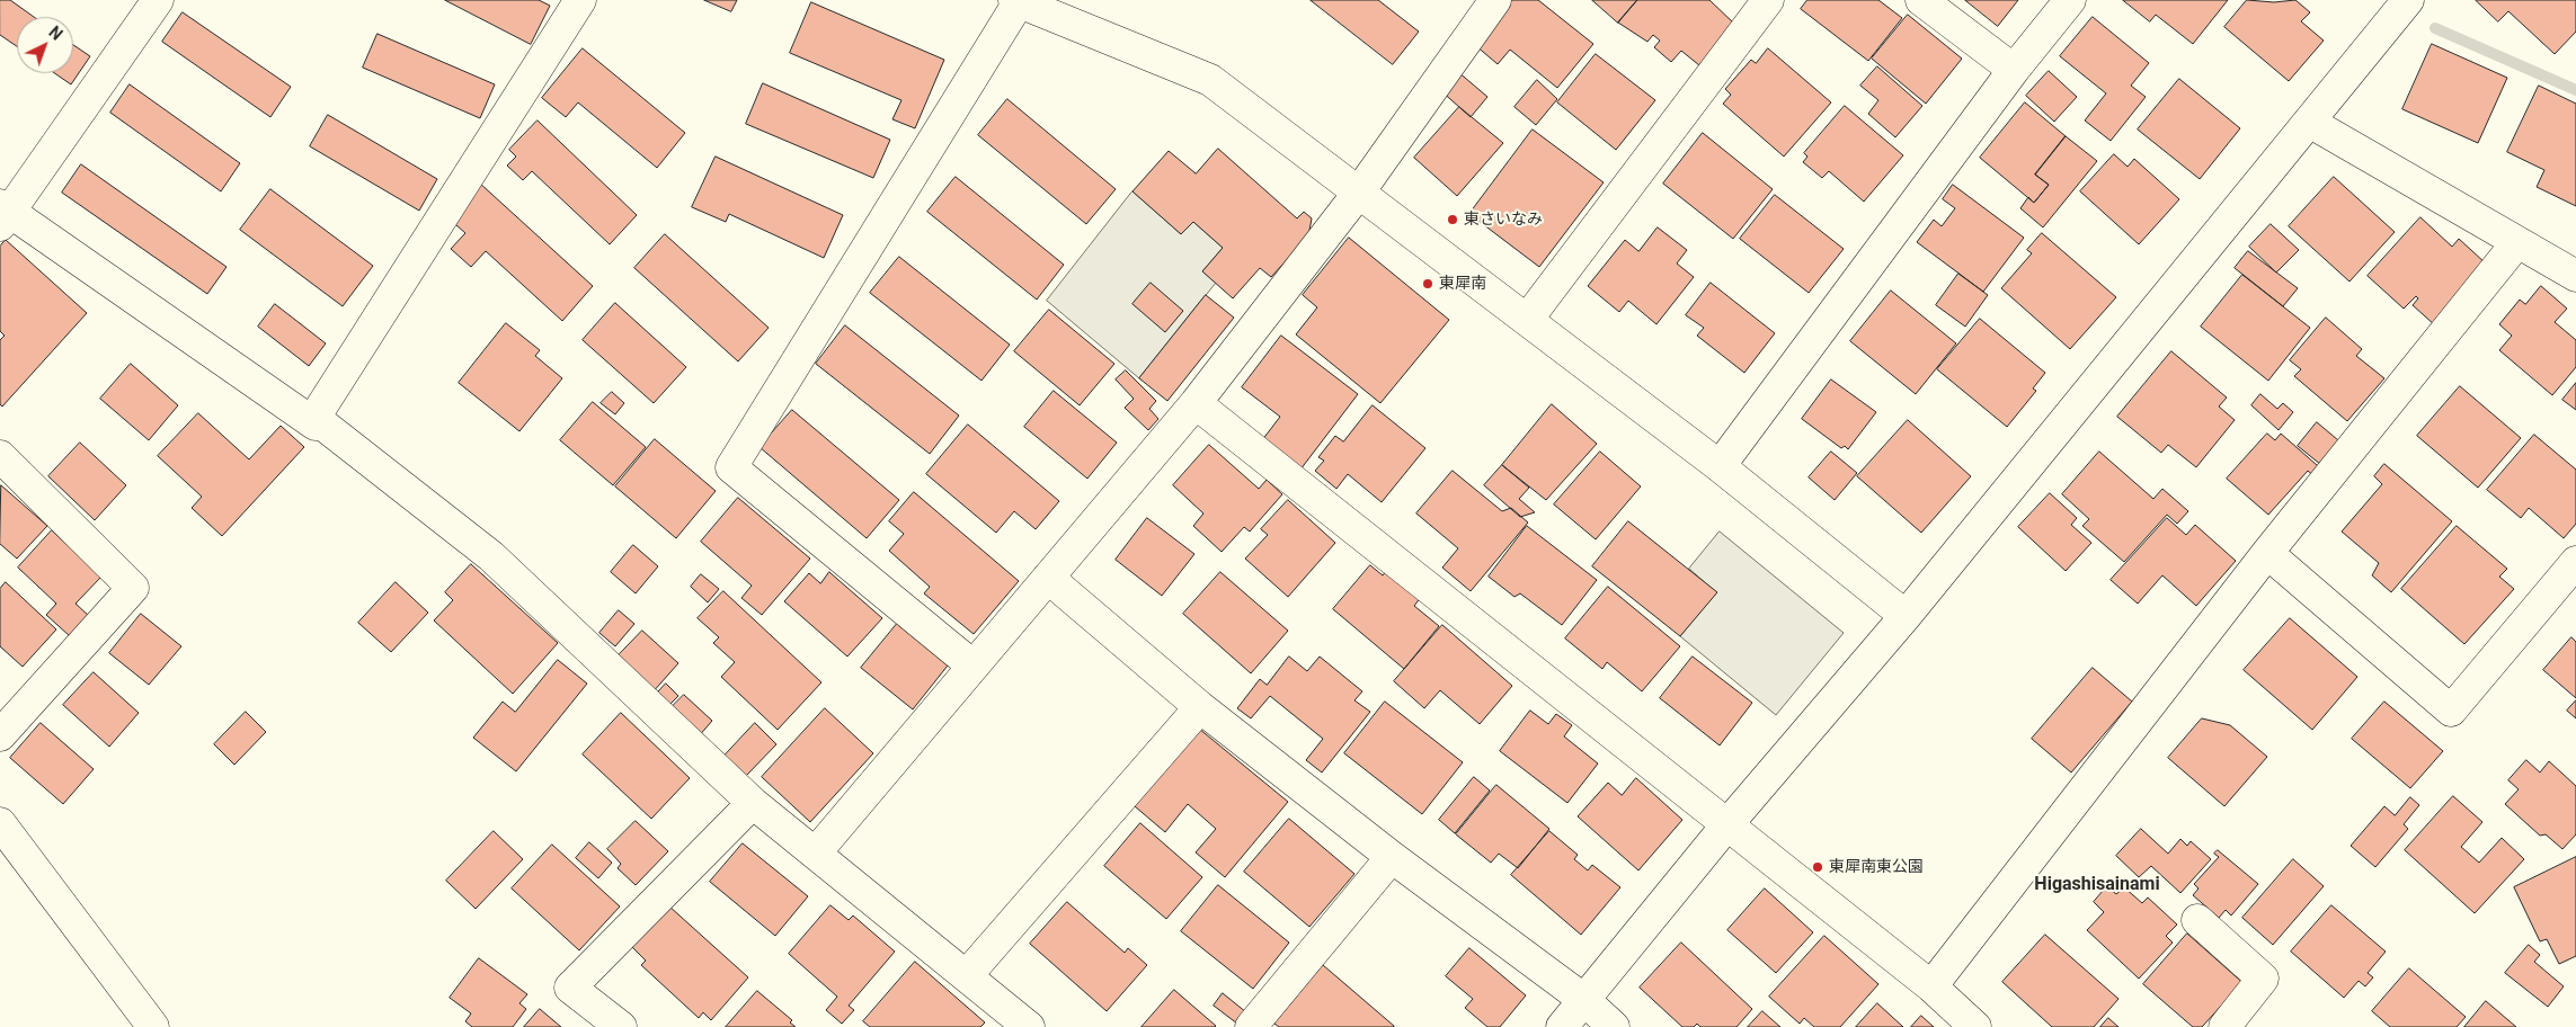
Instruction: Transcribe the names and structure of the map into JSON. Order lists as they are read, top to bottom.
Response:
{
  "districts": ["Higashisainami"],
  "places": ["東さいなみ", "東犀南", "東犀南東公園"],
  "north": "top right"
}
